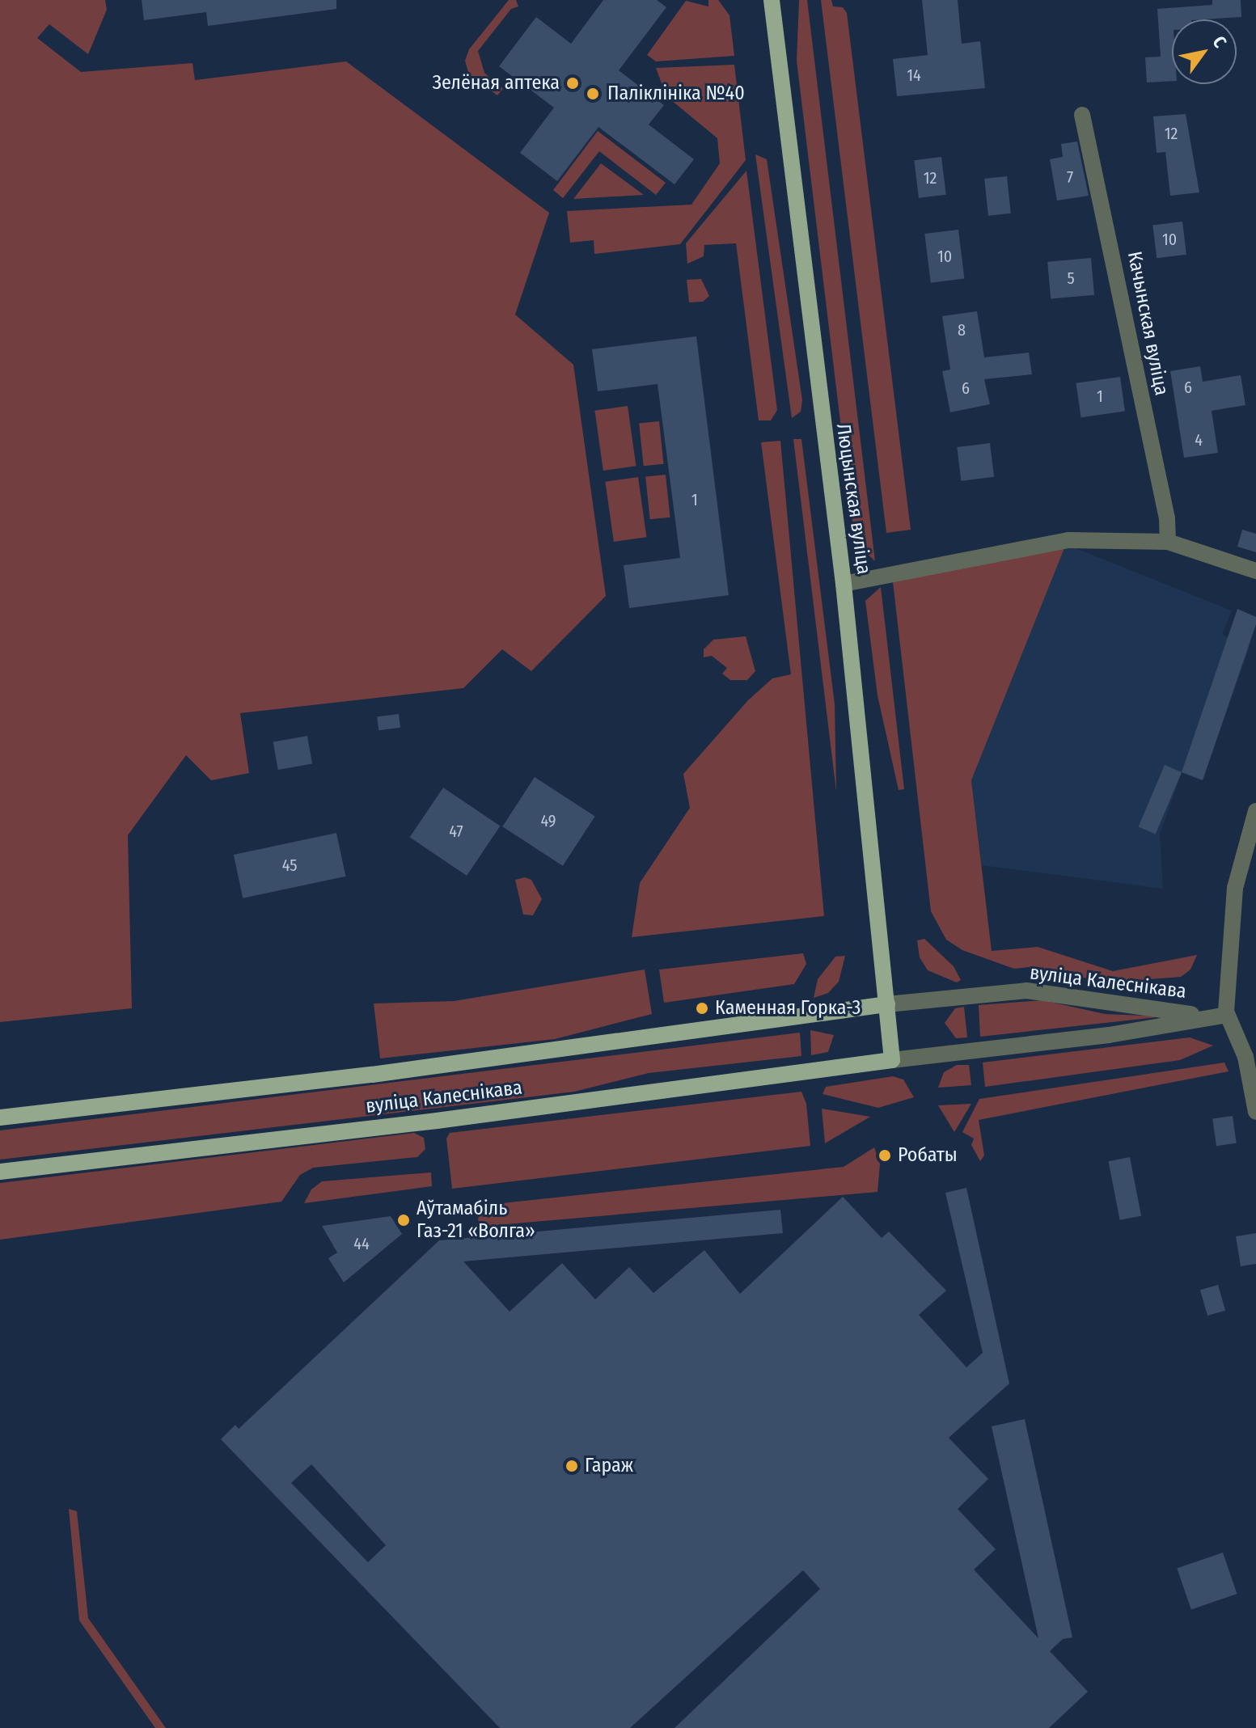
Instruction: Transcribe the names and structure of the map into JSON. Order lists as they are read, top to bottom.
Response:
{
  "streets": {
    "main road": ["Люцынская вуліца", "вуліца Калеснікава"],
    "street": ["Качынская вуліца"]
  },
  "crossings": [
    ["Люцынская вуліца", "вуліца Калеснікава"]
  ],
  "places": [
    "Зелёная аптека",
    "Паліклініка №40",
    "Каменная Горка-3",
    "Робаты",
    "Аўтамабіль Газ-21 «Волга»",
    "Гараж"
  ],
  "house_numbers": [
    "14",
    "12",
    "7",
    "12",
    "10",
    "10",
    "5",
    "8",
    "6",
    "6",
    "1",
    "4",
    "1",
    "49",
    "47",
    "45",
    "44"
  ],
  "north": "top right"
}
